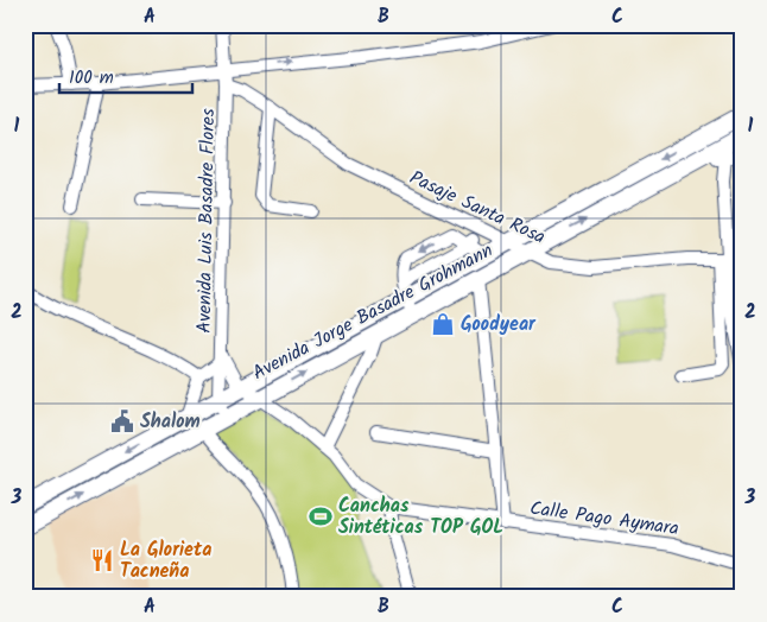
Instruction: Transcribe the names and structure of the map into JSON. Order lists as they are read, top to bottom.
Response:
{
  "streets": {
    "highway": ["Avenida Jorge Basadre Grohmann"],
    "street": ["Pasaje Santa Rosa", "Avenida Luis Basadre Flores", "Calle Pago Aymara"]
  },
  "crossings": [
    ["Pasaje Santa Rosa", "Avenida Luis Basadre Flores"],
    ["Pasaje Santa Rosa", "Avenida Jorge Basadre Grohmann"],
    ["Avenida Luis Basadre Flores", "Avenida Jorge Basadre Grohmann"]
  ],
  "places": {
    "shop": ["Goodyear"],
    "public building": ["Shalom"],
    "sports": ["Canchas Sintéticas TOP GOL"],
    "restaurant": ["La Glorieta Tacneña"]
  },
  "scale_bar": "100 m",
  "grid": {
    "columns": ["A", "B", "C"],
    "rows": ["1", "2", "3"]
  }
}
